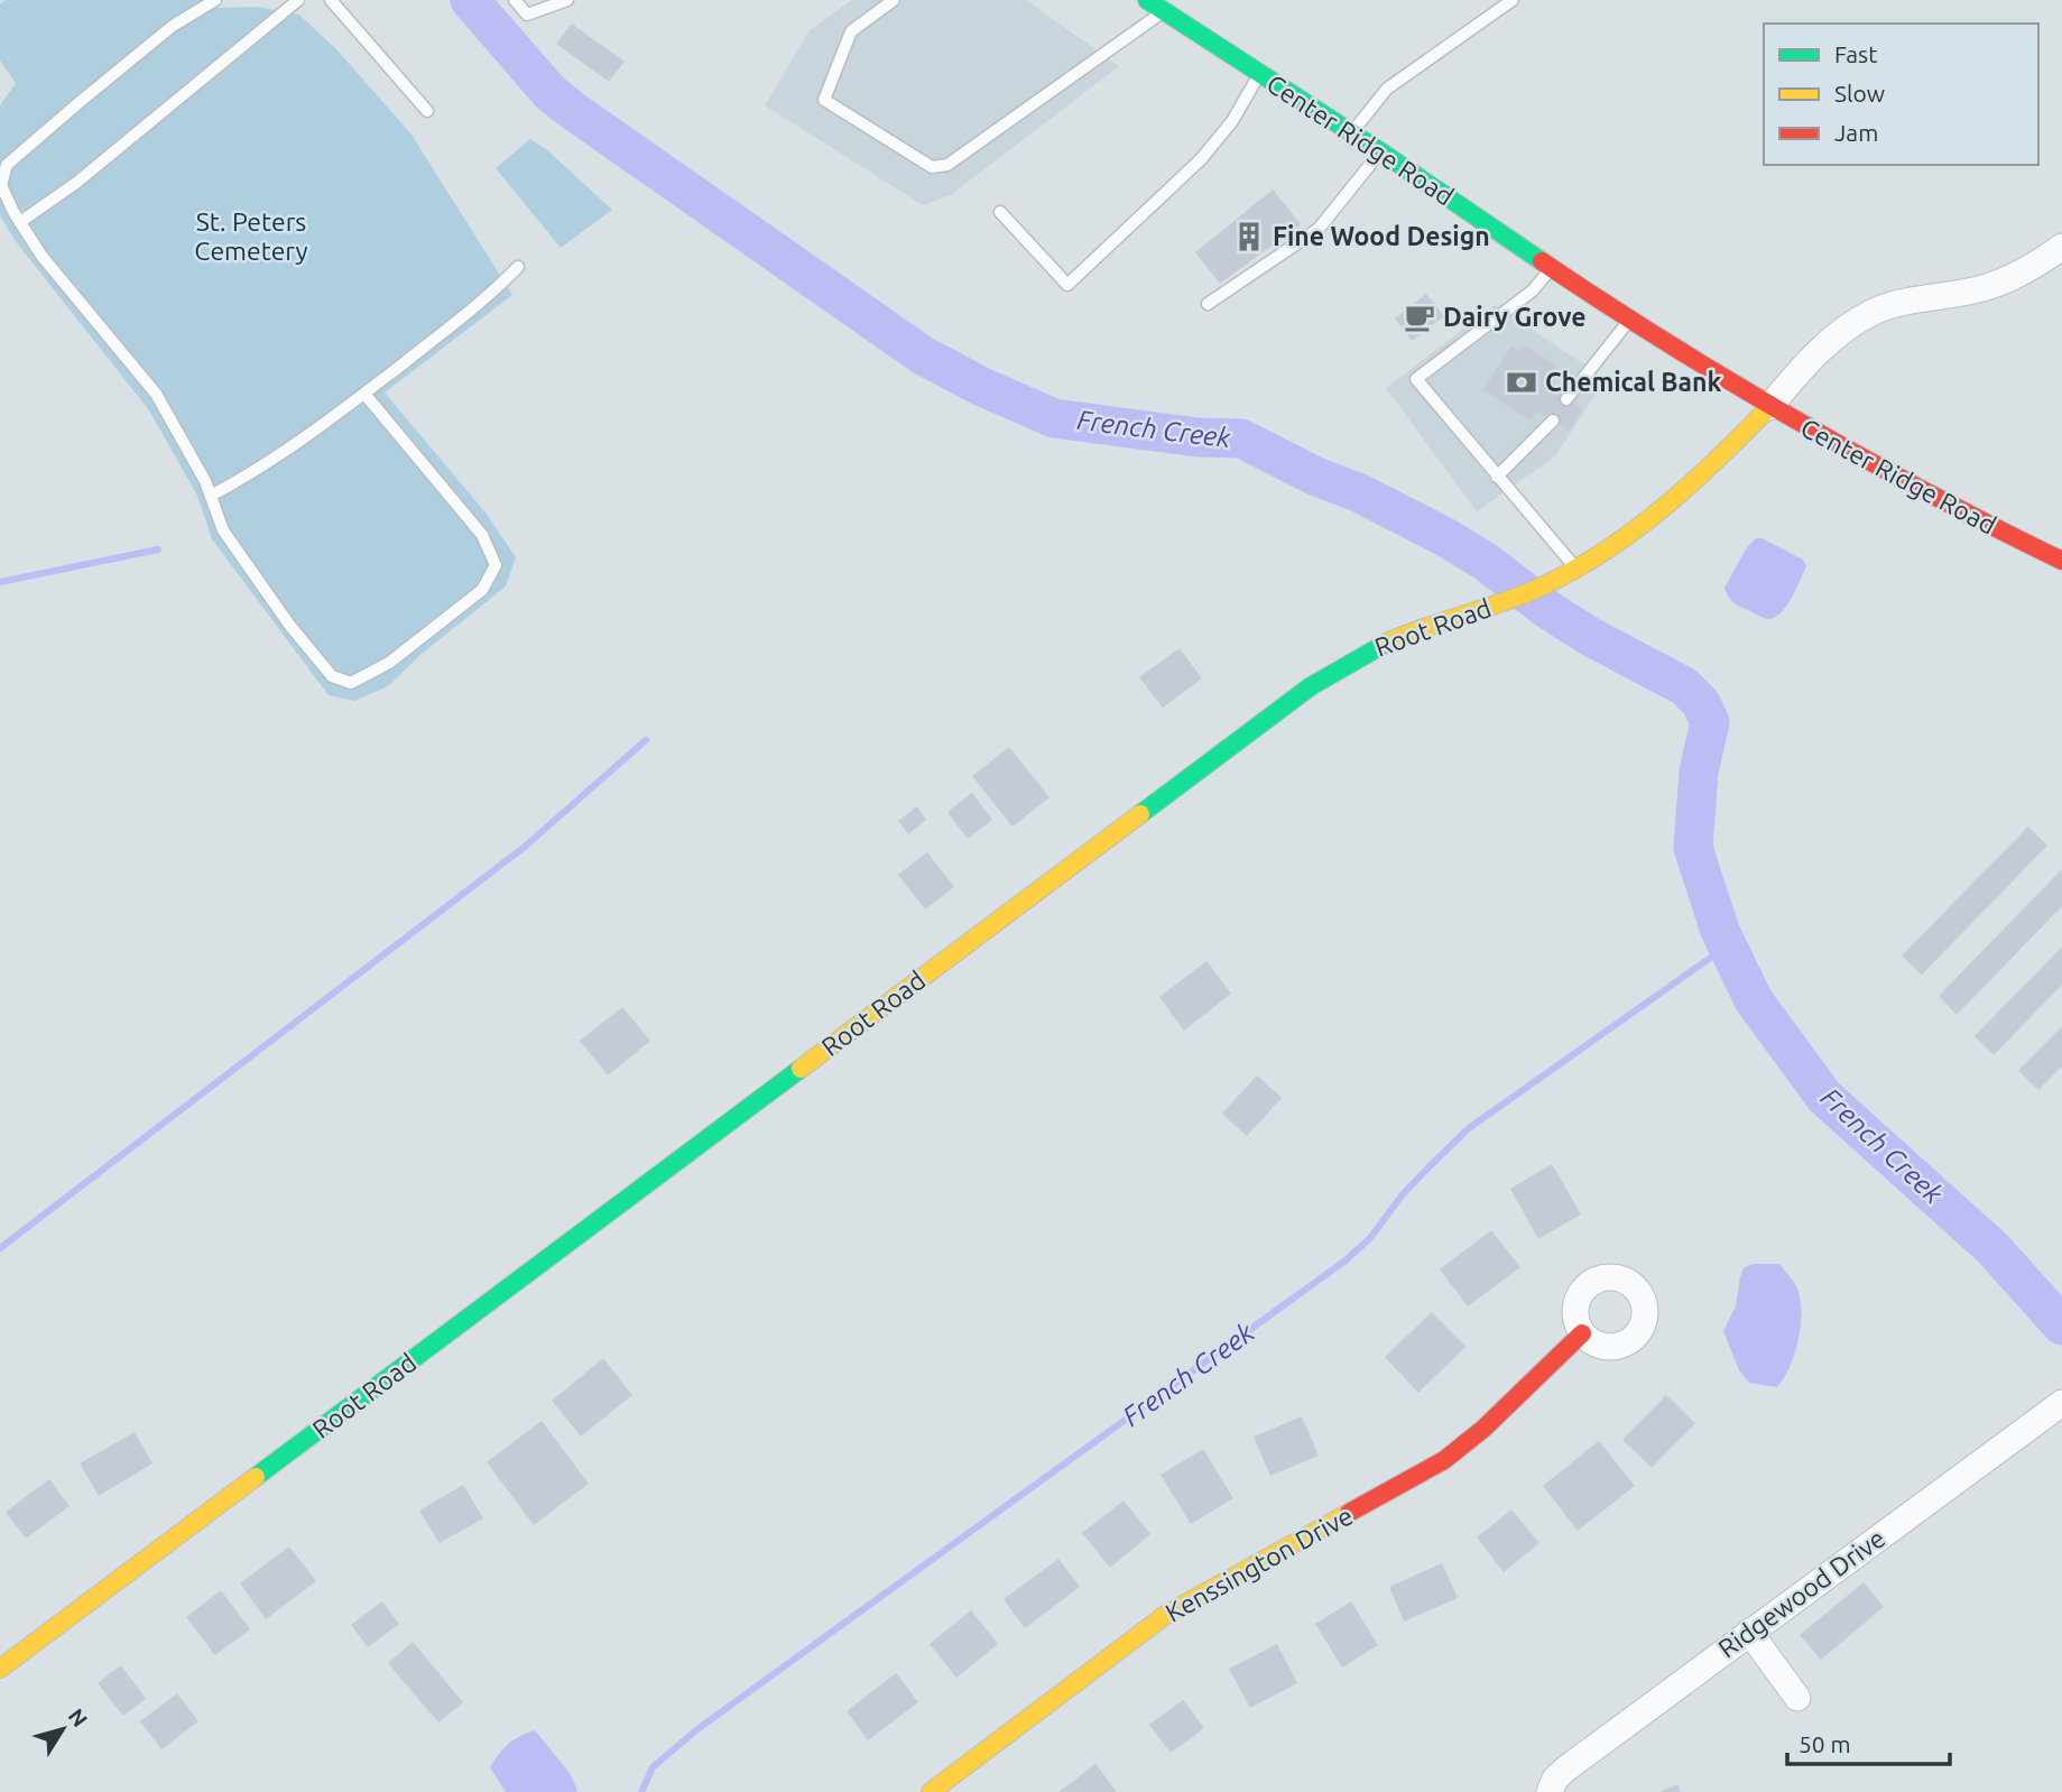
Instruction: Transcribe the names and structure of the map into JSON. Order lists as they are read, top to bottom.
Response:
{
  "streets": {
    "street": [
      "Center Ridge Road",
      "Root Road",
      "Kenssington Drive",
      "Ridgewood Drive"
    ]
  },
  "crossings": [
    ["Center Ridge Road", "Root Road"]
  ],
  "water": ["French Creek"],
  "parks": ["St. Peters Cemetery"],
  "places": {
    "building": ["Fine Wood Design"],
    "cafe": ["Dairy Grove"],
    "bank": ["Chemical Bank"]
  },
  "legend": ["Fast", "Slow", "Jam"],
  "scale_bar": "50 m",
  "north": "top right"
}
